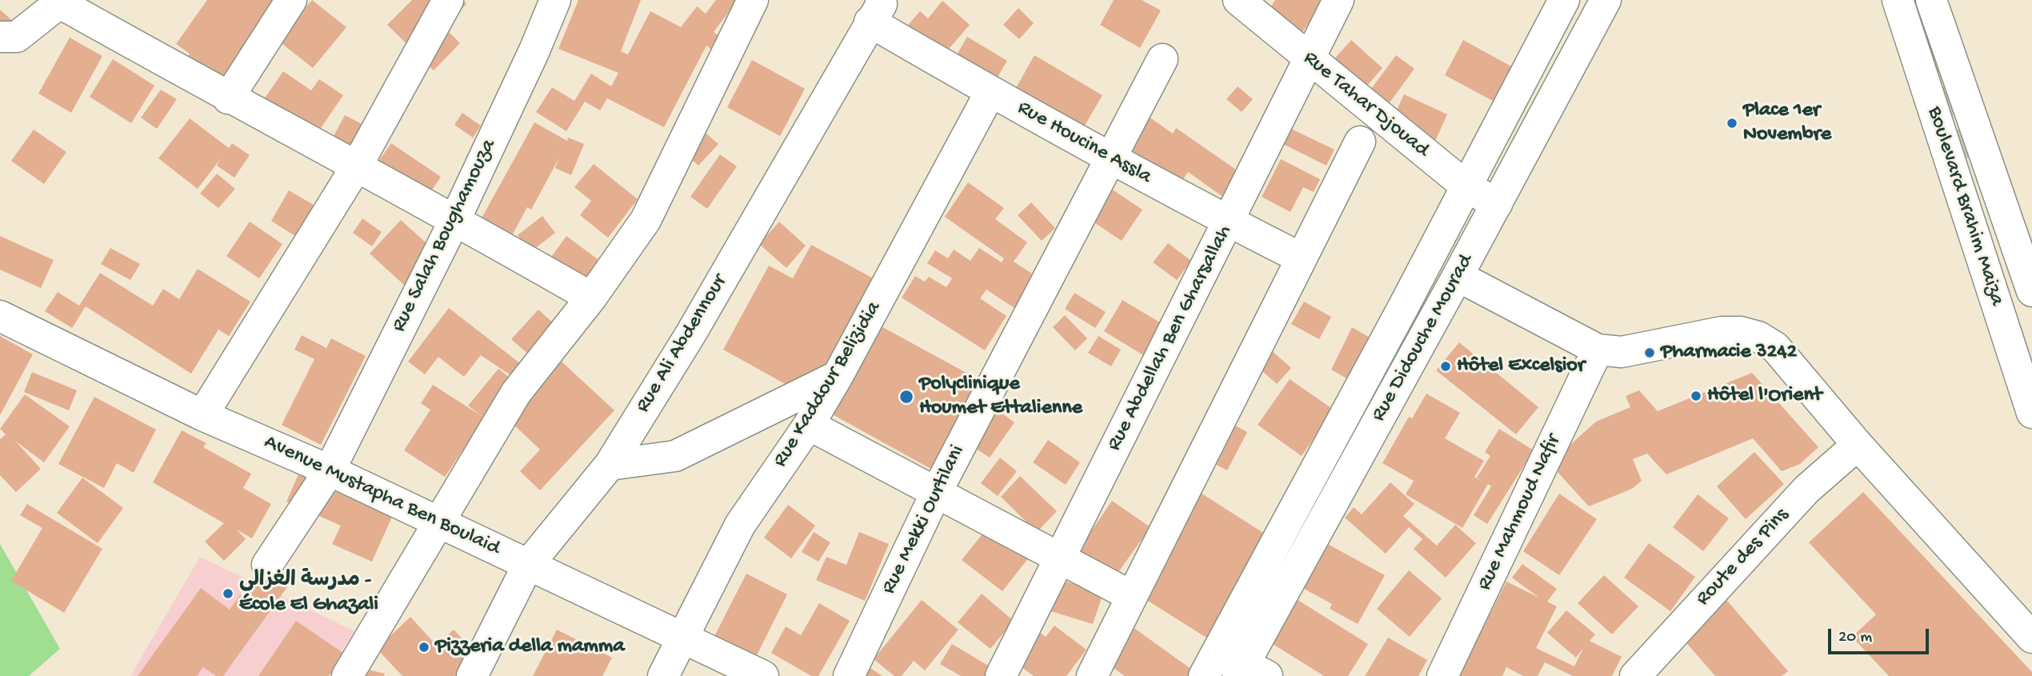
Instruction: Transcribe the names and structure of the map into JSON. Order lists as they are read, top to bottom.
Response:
{
  "streets": {
    "street": [
      "Rue Tahar Djouad",
      "Rue Houcine Assla",
      "Boulevard Brahim Maiza",
      "Rue Salah Boughamouza",
      "Rue Abdellah Ben Gharsallah",
      "Rue Didouche Mourad",
      "Rue Ali Abdennour",
      "Rue Kaddour Belizidia",
      "Avenue Mustapha Ben Boulaid",
      "Rue Mahmoud Nafir",
      "Rue Mekki Ourtilani",
      "Route des Pins"
    ]
  },
  "crossings": [
    ["Rue Tahar Djouad", "Rue Abdellah Ben Gharsallah"],
    ["Rue Tahar Djouad", "Rue Didouche Mourad"],
    ["Rue Houcine Assla", "Rue Abdellah Ben Gharsallah"],
    ["Rue Houcine Assla", "Rue Ali Abdennour"],
    ["Rue Houcine Assla", "Rue Kaddour Belizidia"],
    ["Rue Houcine Assla", "Rue Mekki Ourtilani"],
    ["Rue Salah Boughamouza", "Avenue Mustapha Ben Boulaid"],
    ["Rue Ali Abdennour", "Avenue Mustapha Ben Boulaid"],
    ["Rue Kaddour Belizidia", "Avenue Mustapha Ben Boulaid"]
  ],
  "places": [
    "Place 1er Novembre",
    "Pharmacie 3242",
    "Hôtel Excelsior",
    "Hôtel l'Orient",
    "Polyclinique Houmet Ettalienne",
    "مدرسة الغزالي - École El Ghazali",
    "Pizzeria della mamma"
  ],
  "scale_bar": "20 m"
}
